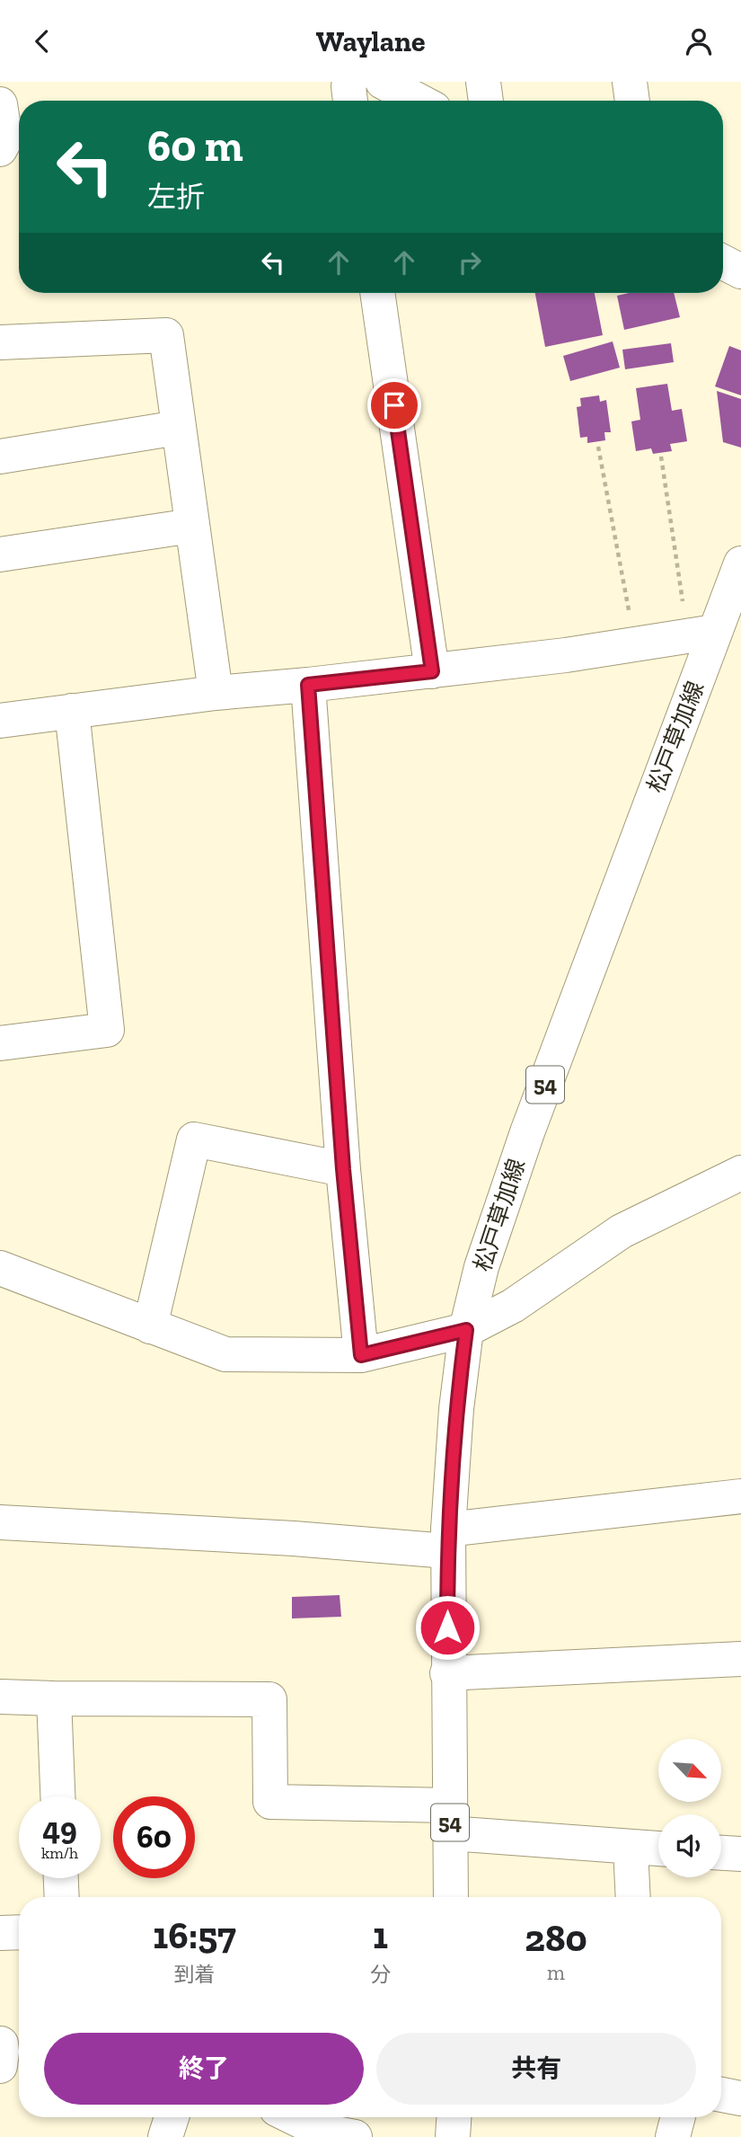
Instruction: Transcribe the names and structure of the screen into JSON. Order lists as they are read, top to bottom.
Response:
{
  "streets": {
    "street": ["松戸草加線", "54"]
  },
  "north": "bottom right",
  "page": {
    "header": "Waylane",
    "turn": ["60 m", "左折"],
    "speed": "49 km/h",
    "limit": "60",
    "eta": [
      "16:57",
      "到着",
      "1",
      "分",
      "280",
      "m"
    ],
    "buttons": ["終了", "共有"]
  }
}
